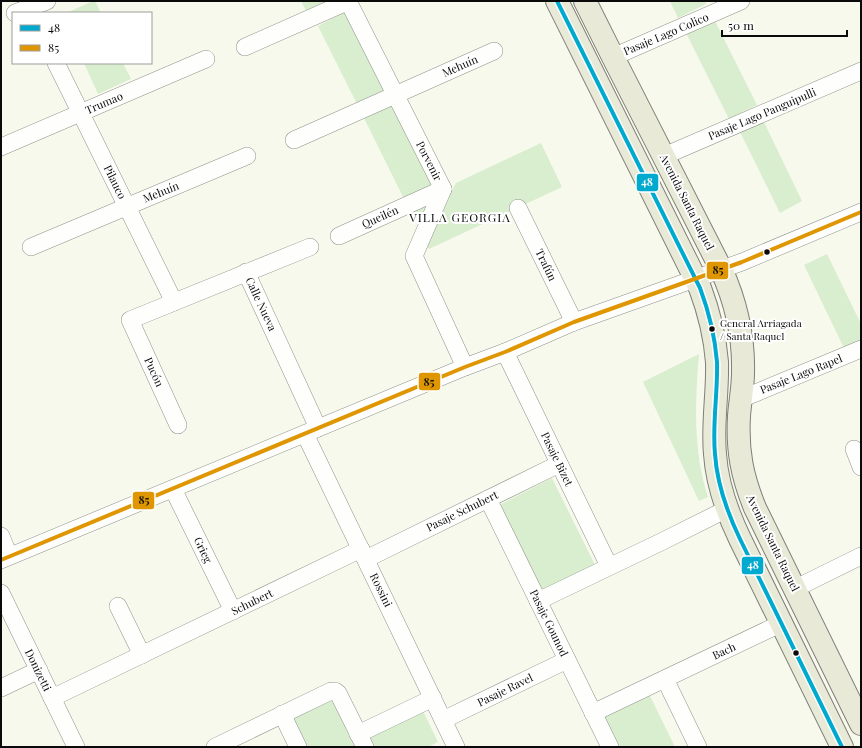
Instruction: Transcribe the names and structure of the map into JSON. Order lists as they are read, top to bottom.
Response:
{
  "streets": {
    "main road": ["Avenida Santa Raquel"],
    "street": [
      "Pasaje Lago Colico",
      "Mehuín",
      "Trumao",
      "Pasaje Lago Panguipulli",
      "Porvenir",
      "Pilauco",
      "Queilén",
      "Trafún",
      "Calle Nueva",
      "Pucón",
      "Pasaje Lago Rapel",
      "Pasaje Bizet",
      "Pasaje Schubert",
      "Grieg",
      "Rossini",
      "Schubert",
      "Pasaje Gounod",
      "Bach",
      "Donizetti",
      "Pasaje Ravel"
    ]
  },
  "crossings": [
    ["Pasaje Lago Colico", "Avenida Santa Raquel"],
    ["Mehuín", "Porvenir"],
    ["Mehuín", "Pilauco"],
    ["Trumao", "Pilauco"],
    ["Pasaje Lago Panguipulli", "Avenida Santa Raquel"],
    ["Porvenir", "Queilén"],
    ["Pilauco", "Calle Nueva"],
    ["Avenida Santa Raquel", "Pasaje Lago Rapel"],
    ["Calle Nueva", "Pucón"],
    ["Calle Nueva", "Rossini"],
    ["Pasaje Bizet", "Pasaje Schubert"],
    ["Pasaje Schubert", "Rossini"],
    ["Pasaje Schubert", "Schubert"],
    ["Pasaje Schubert", "Pasaje Gounod"],
    ["Grieg", "Schubert"],
    ["Rossini", "Schubert"],
    ["Rossini", "Pasaje Ravel"],
    ["Schubert", "Donizetti"],
    ["Pasaje Gounod", "Bach"],
    ["Pasaje Gounod", "Pasaje Ravel"]
  ],
  "districts": ["VILLA GEORGIA"],
  "places": ["General Arriagada / Santa Raquel"],
  "lines": ["transit line 48", "transit line 85"],
  "legend": ["48", "85"],
  "scale_bar": "50 m"
}
